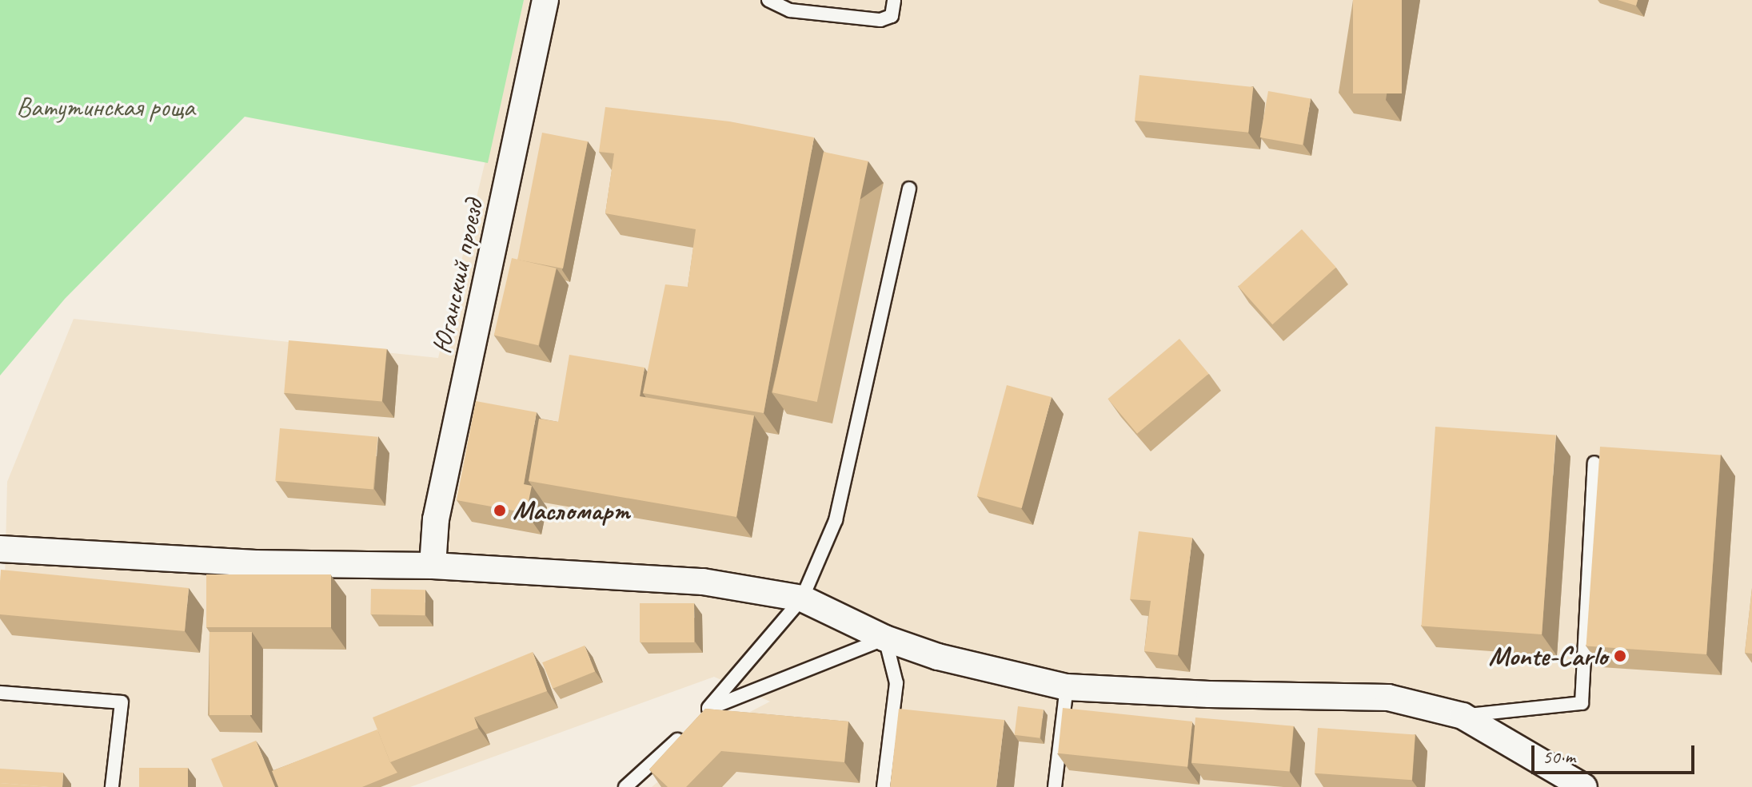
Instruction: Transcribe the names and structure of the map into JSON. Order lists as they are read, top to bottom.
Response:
{
  "streets": {
    "street": ["Юганский проезд"]
  },
  "parks": ["Ватутинская роща"],
  "places": ["Масломарт", "Monte-Carlo"],
  "scale_bar": "50 m"
}
